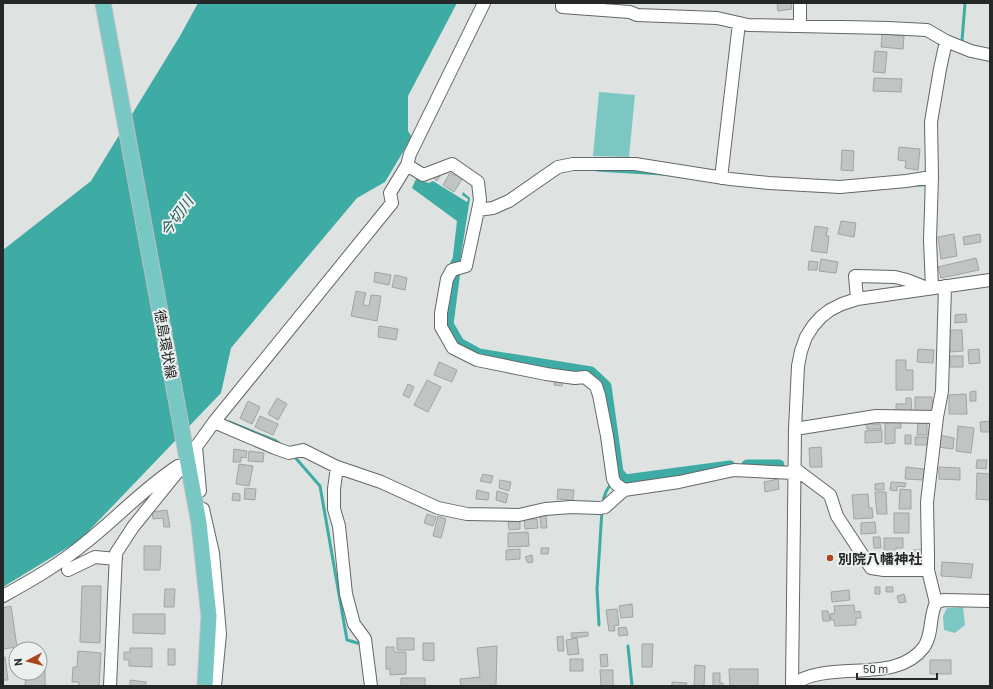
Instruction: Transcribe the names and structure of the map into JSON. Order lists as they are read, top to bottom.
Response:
{
  "streets": {
    "main road": ["徳島環状線"]
  },
  "water": ["今切川"],
  "places": ["別院八幡神社"],
  "scale_bar": "50 m",
  "north": "left"
}
